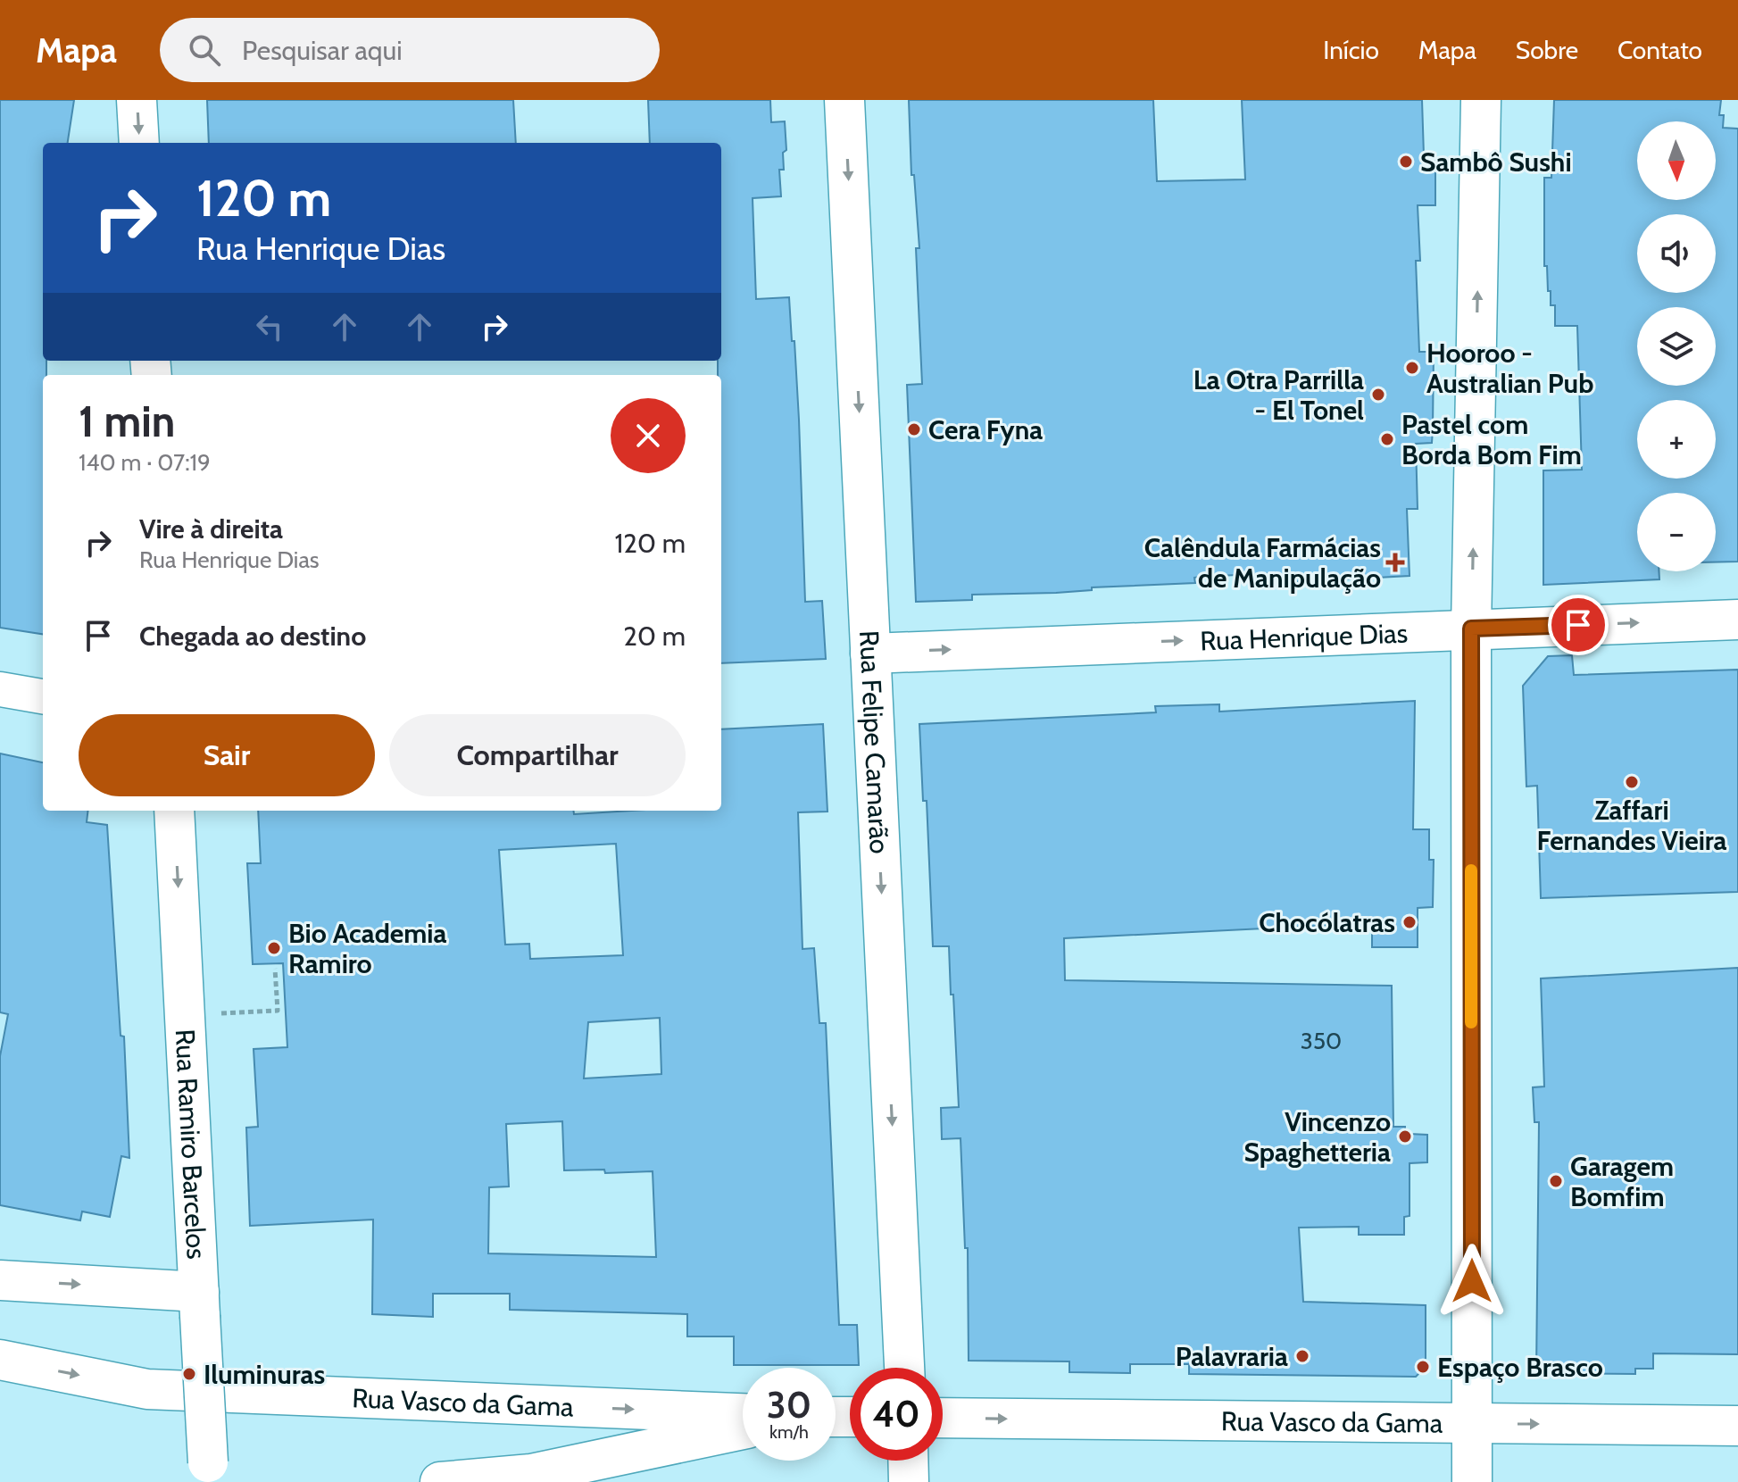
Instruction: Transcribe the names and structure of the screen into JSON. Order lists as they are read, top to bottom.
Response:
{
  "streets": {
    "street": [
      "Rua Henrique Dias",
      "Rua Felipe Camarão",
      "Rua Ramiro Barcelos",
      "Rua Vasco da Gama"
    ]
  },
  "crossings": [
    ["Rua Henrique Dias", "Rua Felipe Camarão"]
  ],
  "one_way": ["Rua Henrique Dias", "Rua Felipe Camarão"],
  "places": {
    "other": [
      "Sambô Sushi",
      "Hooroo - Australian Pub",
      "La Otra Parrilla - El Tonel",
      "Cera Fyna",
      "Pastel com Borda Bom Fim",
      "Zaffari Fernandes Vieira",
      "Chocólatras",
      "Bio Academia Ramiro",
      "Vincenzo Spaghetteria",
      "Garagem Bomfim",
      "Palavraria",
      "Espaço Brasco",
      "Iluminuras"
    ],
    "health": ["Calêndula Farmácias de Manipulação"]
  },
  "house_numbers": ["350"],
  "north": "bottom",
  "page": {
    "header": "Mapa",
    "search": "Pesquisar aqui",
    "nav": [
      "Início",
      "Mapa",
      "Sobre",
      "Contato"
    ],
    "map_buttons": ["+", "−"],
    "turn": ["120 m", "Rua Henrique Dias"],
    "heading": ["1 min", "140 m · 07:19"],
    "list": [
      {
        "name": "Vire à direita",
        "note": "Rua Henrique Dias",
        "value": "120 m"
      },
      {
        "name": "Chegada ao destino",
        "value": "20 m"
      }
    ],
    "buttons": ["Sair", "Compartilhar"],
    "speed": "30 km/h",
    "limit": "40"
  }
}
